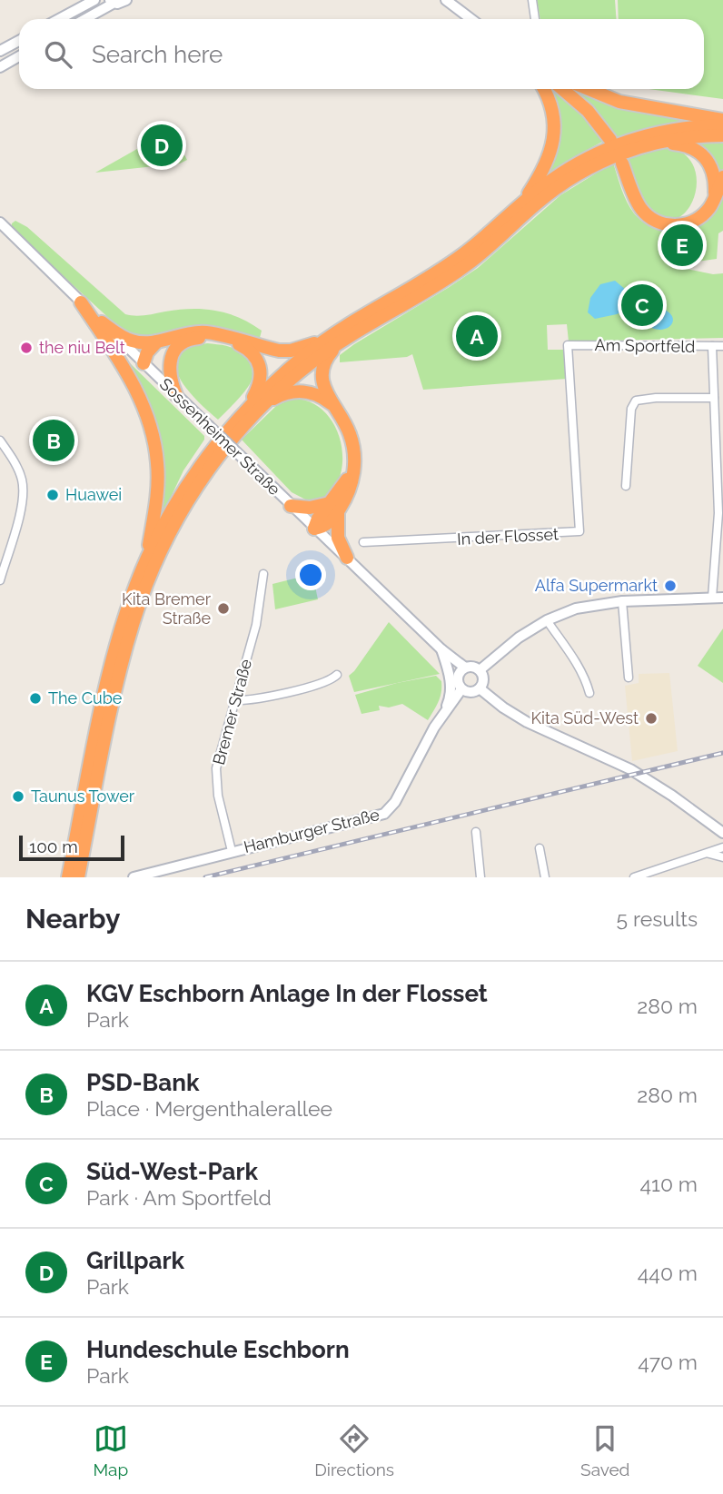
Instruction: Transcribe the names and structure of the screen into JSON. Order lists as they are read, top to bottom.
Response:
{
  "streets": {
    "street": [
      "Am Sportfeld",
      "Sossenheimer Straße",
      "In der Flosset",
      "Bremer Straße",
      "Hamburger Straße"
    ]
  },
  "crossings": [
    ["Am Sportfeld", "In der Flosset"],
    ["Sossenheimer Straße", "Hamburger Straße"],
    ["Bremer Straße", "Hamburger Straße"]
  ],
  "places": [
    "the niu Belt",
    "Huawei",
    "Alfa Supermarkt",
    "Kita Bremer Straße",
    "The Cube",
    "Kita Süd-West",
    "Taunus Tower"
  ],
  "scale_bar": "100 m",
  "page": {
    "search": "Search here",
    "pins": [
      "D",
      "E",
      "C",
      "A",
      "B"
    ],
    "scale": "100 m",
    "heading": ["Nearby", "5 results"],
    "list": [
      {
        "mark": "A",
        "name": "KGV Eschborn Anlage In der Flosset",
        "note": "Park",
        "value": "280 m"
      },
      {
        "mark": "B",
        "name": "PSD-Bank",
        "note": "Place · Mergenthalerallee",
        "value": "280 m"
      },
      {
        "mark": "C",
        "name": "Süd-West-Park",
        "note": "Park · Am Sportfeld",
        "value": "410 m"
      },
      {
        "mark": "D",
        "name": "Grillpark",
        "note": "Park",
        "value": "440 m"
      },
      {
        "mark": "E",
        "name": "Hundeschule Eschborn",
        "note": "Park",
        "value": "470 m"
      }
    ],
    "nav": ["Map", "Directions", "Saved"]
  }
}
